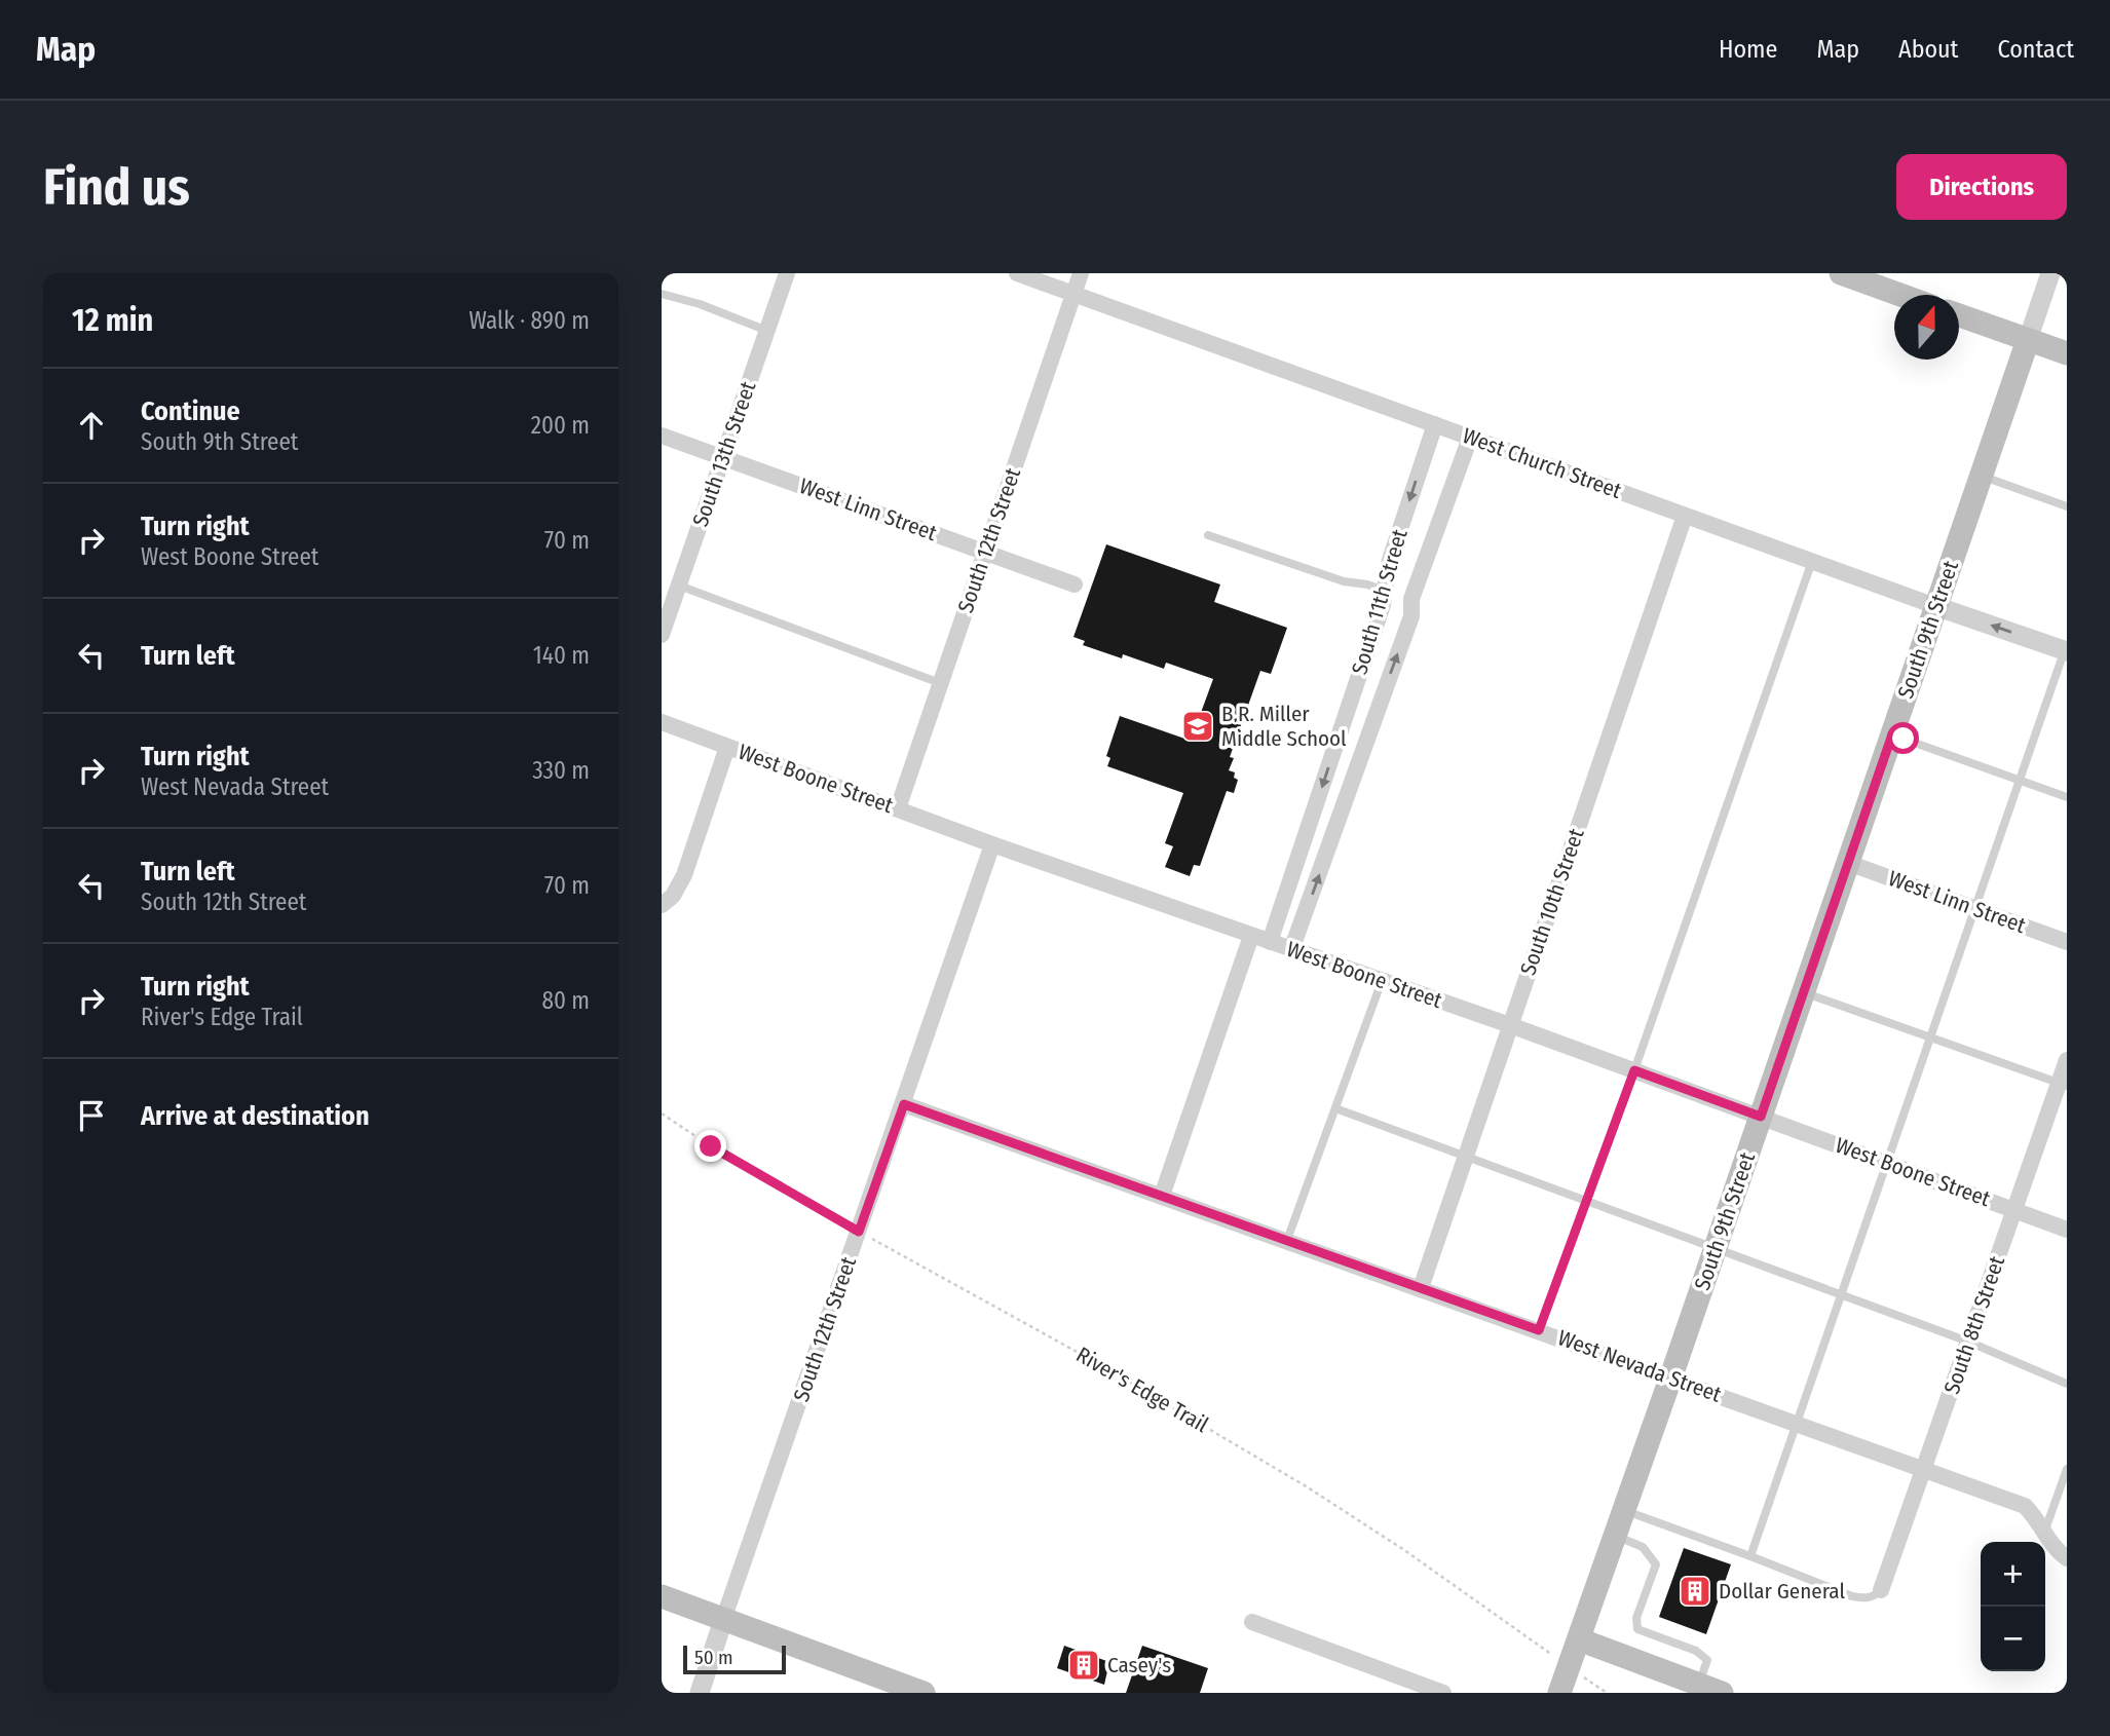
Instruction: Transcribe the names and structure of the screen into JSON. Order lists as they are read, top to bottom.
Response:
{
  "streets": {
    "main road": ["South 9th Street"],
    "street": [
      "South 13th Street",
      "West Church Street",
      "West Linn Street",
      "South 12th Street",
      "South 11th Street",
      "West Boone Street",
      "South 10th Street",
      "South 8th Street",
      "West Nevada Street"
    ],
    "path": ["River's Edge Trail"]
  },
  "crossings": [
    ["South 13th Street", "West Linn Street"],
    ["West Church Street", "South 12th Street"],
    ["West Church Street", "South 11th Street"],
    ["West Church Street", "South 9th Street"],
    ["West Church Street", "South 10th Street"],
    ["West Linn Street", "South 12th Street"],
    ["West Linn Street", "South 9th Street"],
    ["South 12th Street", "West Boone Street"],
    ["South 12th Street", "West Nevada Street"],
    ["South 12th Street", "River's Edge Trail"],
    ["South 11th Street", "West Boone Street"],
    ["South 9th Street", "West Boone Street"],
    ["South 9th Street", "West Nevada Street"],
    ["South 9th Street", "River's Edge Trail"],
    ["West Boone Street", "South 10th Street"],
    ["West Boone Street", "South 8th Street"],
    ["South 10th Street", "West Nevada Street"],
    ["South 8th Street", "West Nevada Street"]
  ],
  "places": {
    "school or university": ["B.R. Miller Middle School"],
    "building": ["Dollar General", "Casey's"]
  },
  "scale_bar": "50 m",
  "north": "top",
  "page": {
    "header": "Map",
    "nav": [
      "Home",
      "Map",
      "About",
      "Contact"
    ],
    "buttons": "Directions",
    "title": "Find us",
    "heading": ["12 min", "Walk · 890 m"],
    "list": [
      ["Continue", "South 9th Street", "200 m"],
      ["Turn right", "West Boone Street", "70 m"],
      ["Turn left", "140 m"],
      ["Turn right", "West Nevada Street", "330 m"],
      ["Turn left", "South 12th Street", "70 m"],
      ["Turn right", "River's Edge Trail", "80 m"],
      "Arrive at destination"
    ],
    "map_buttons": ["+", "−"],
    "scale": "50 m"
  }
}
